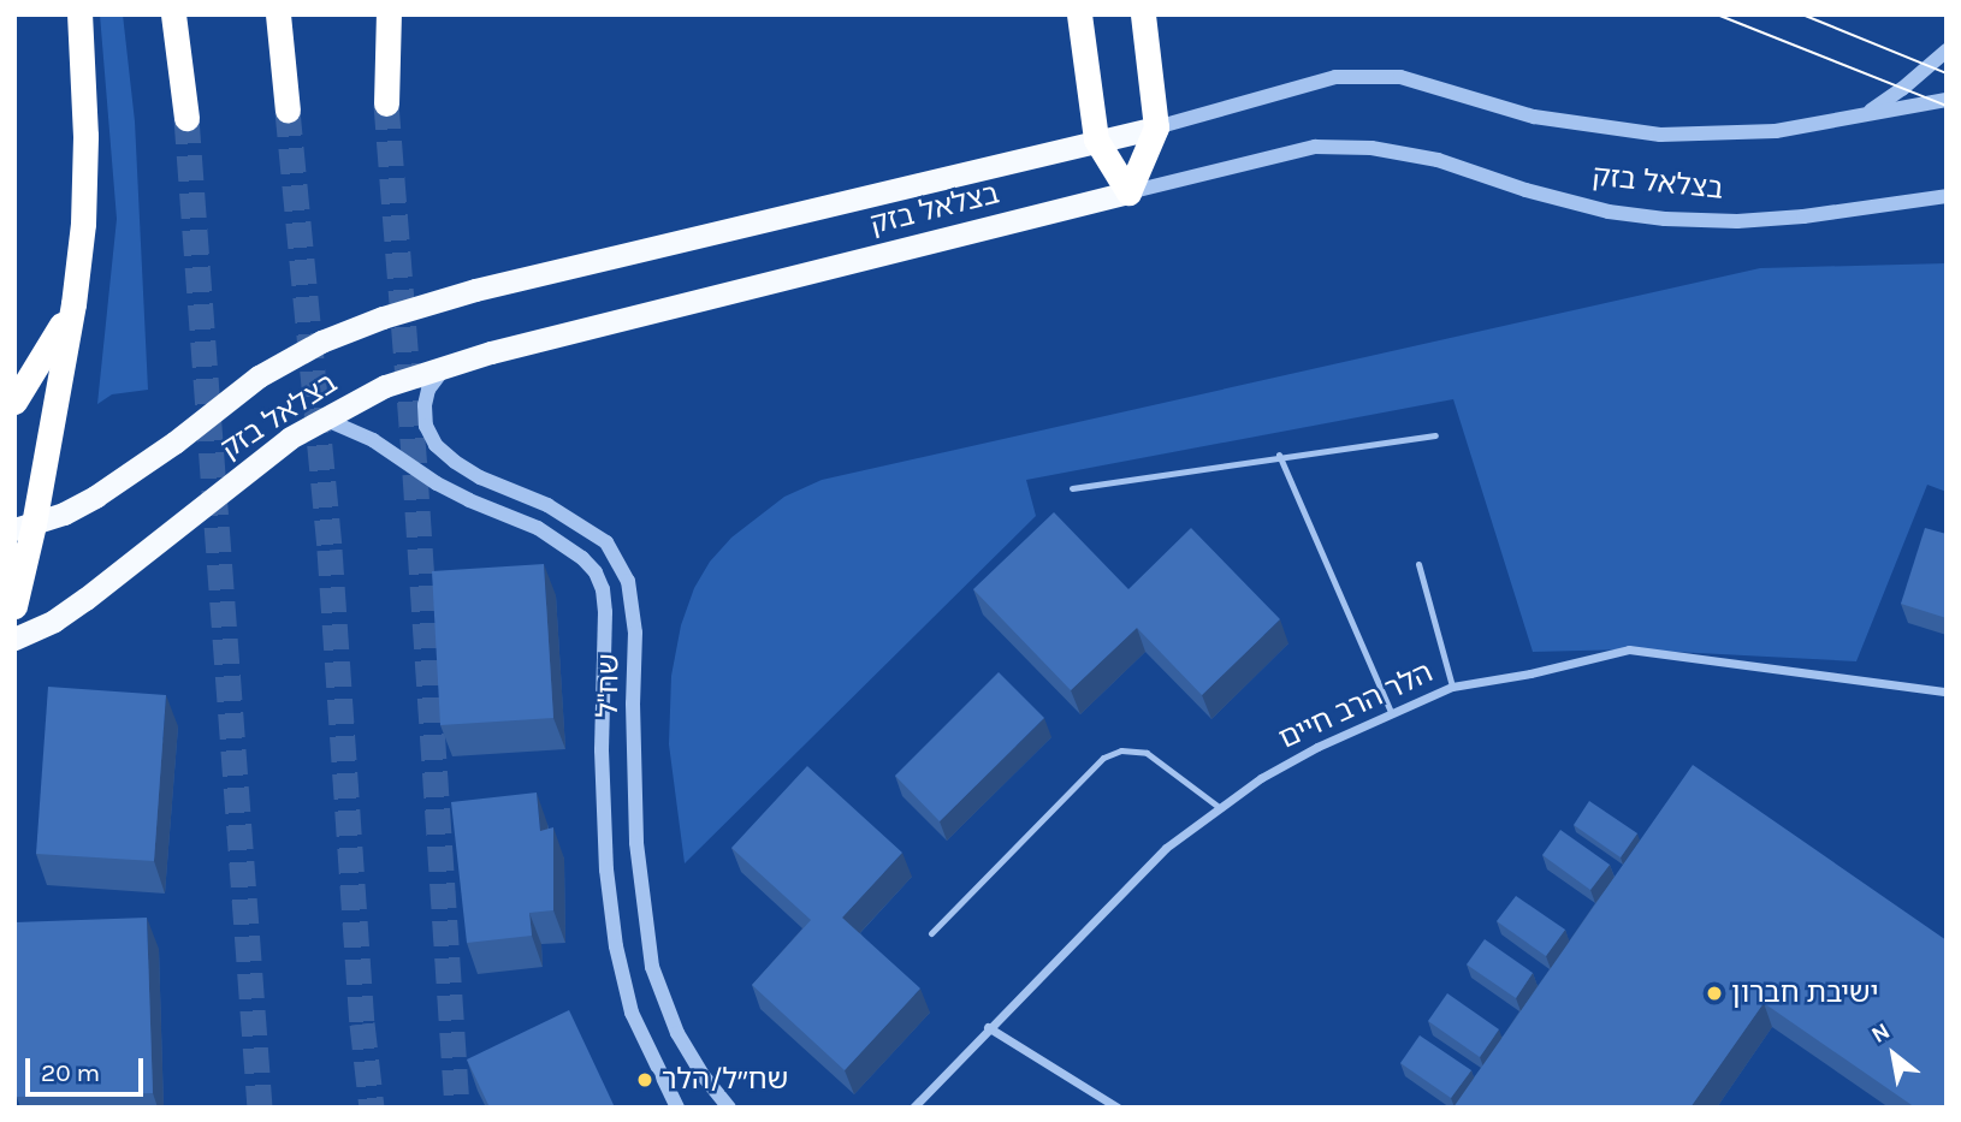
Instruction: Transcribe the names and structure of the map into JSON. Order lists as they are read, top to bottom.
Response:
{
  "streets": {
    "highway": ["בצלאל בזק"],
    "street": ["שח\"ל", "הלר הרב חיים"]
  },
  "crossings": [
    ["בצלאל בזק", "שח\"ל"]
  ],
  "places": ["ישיבת חברון", "שח״ל/הלר"],
  "scale_bar": "20 m",
  "north": "top left"
}
